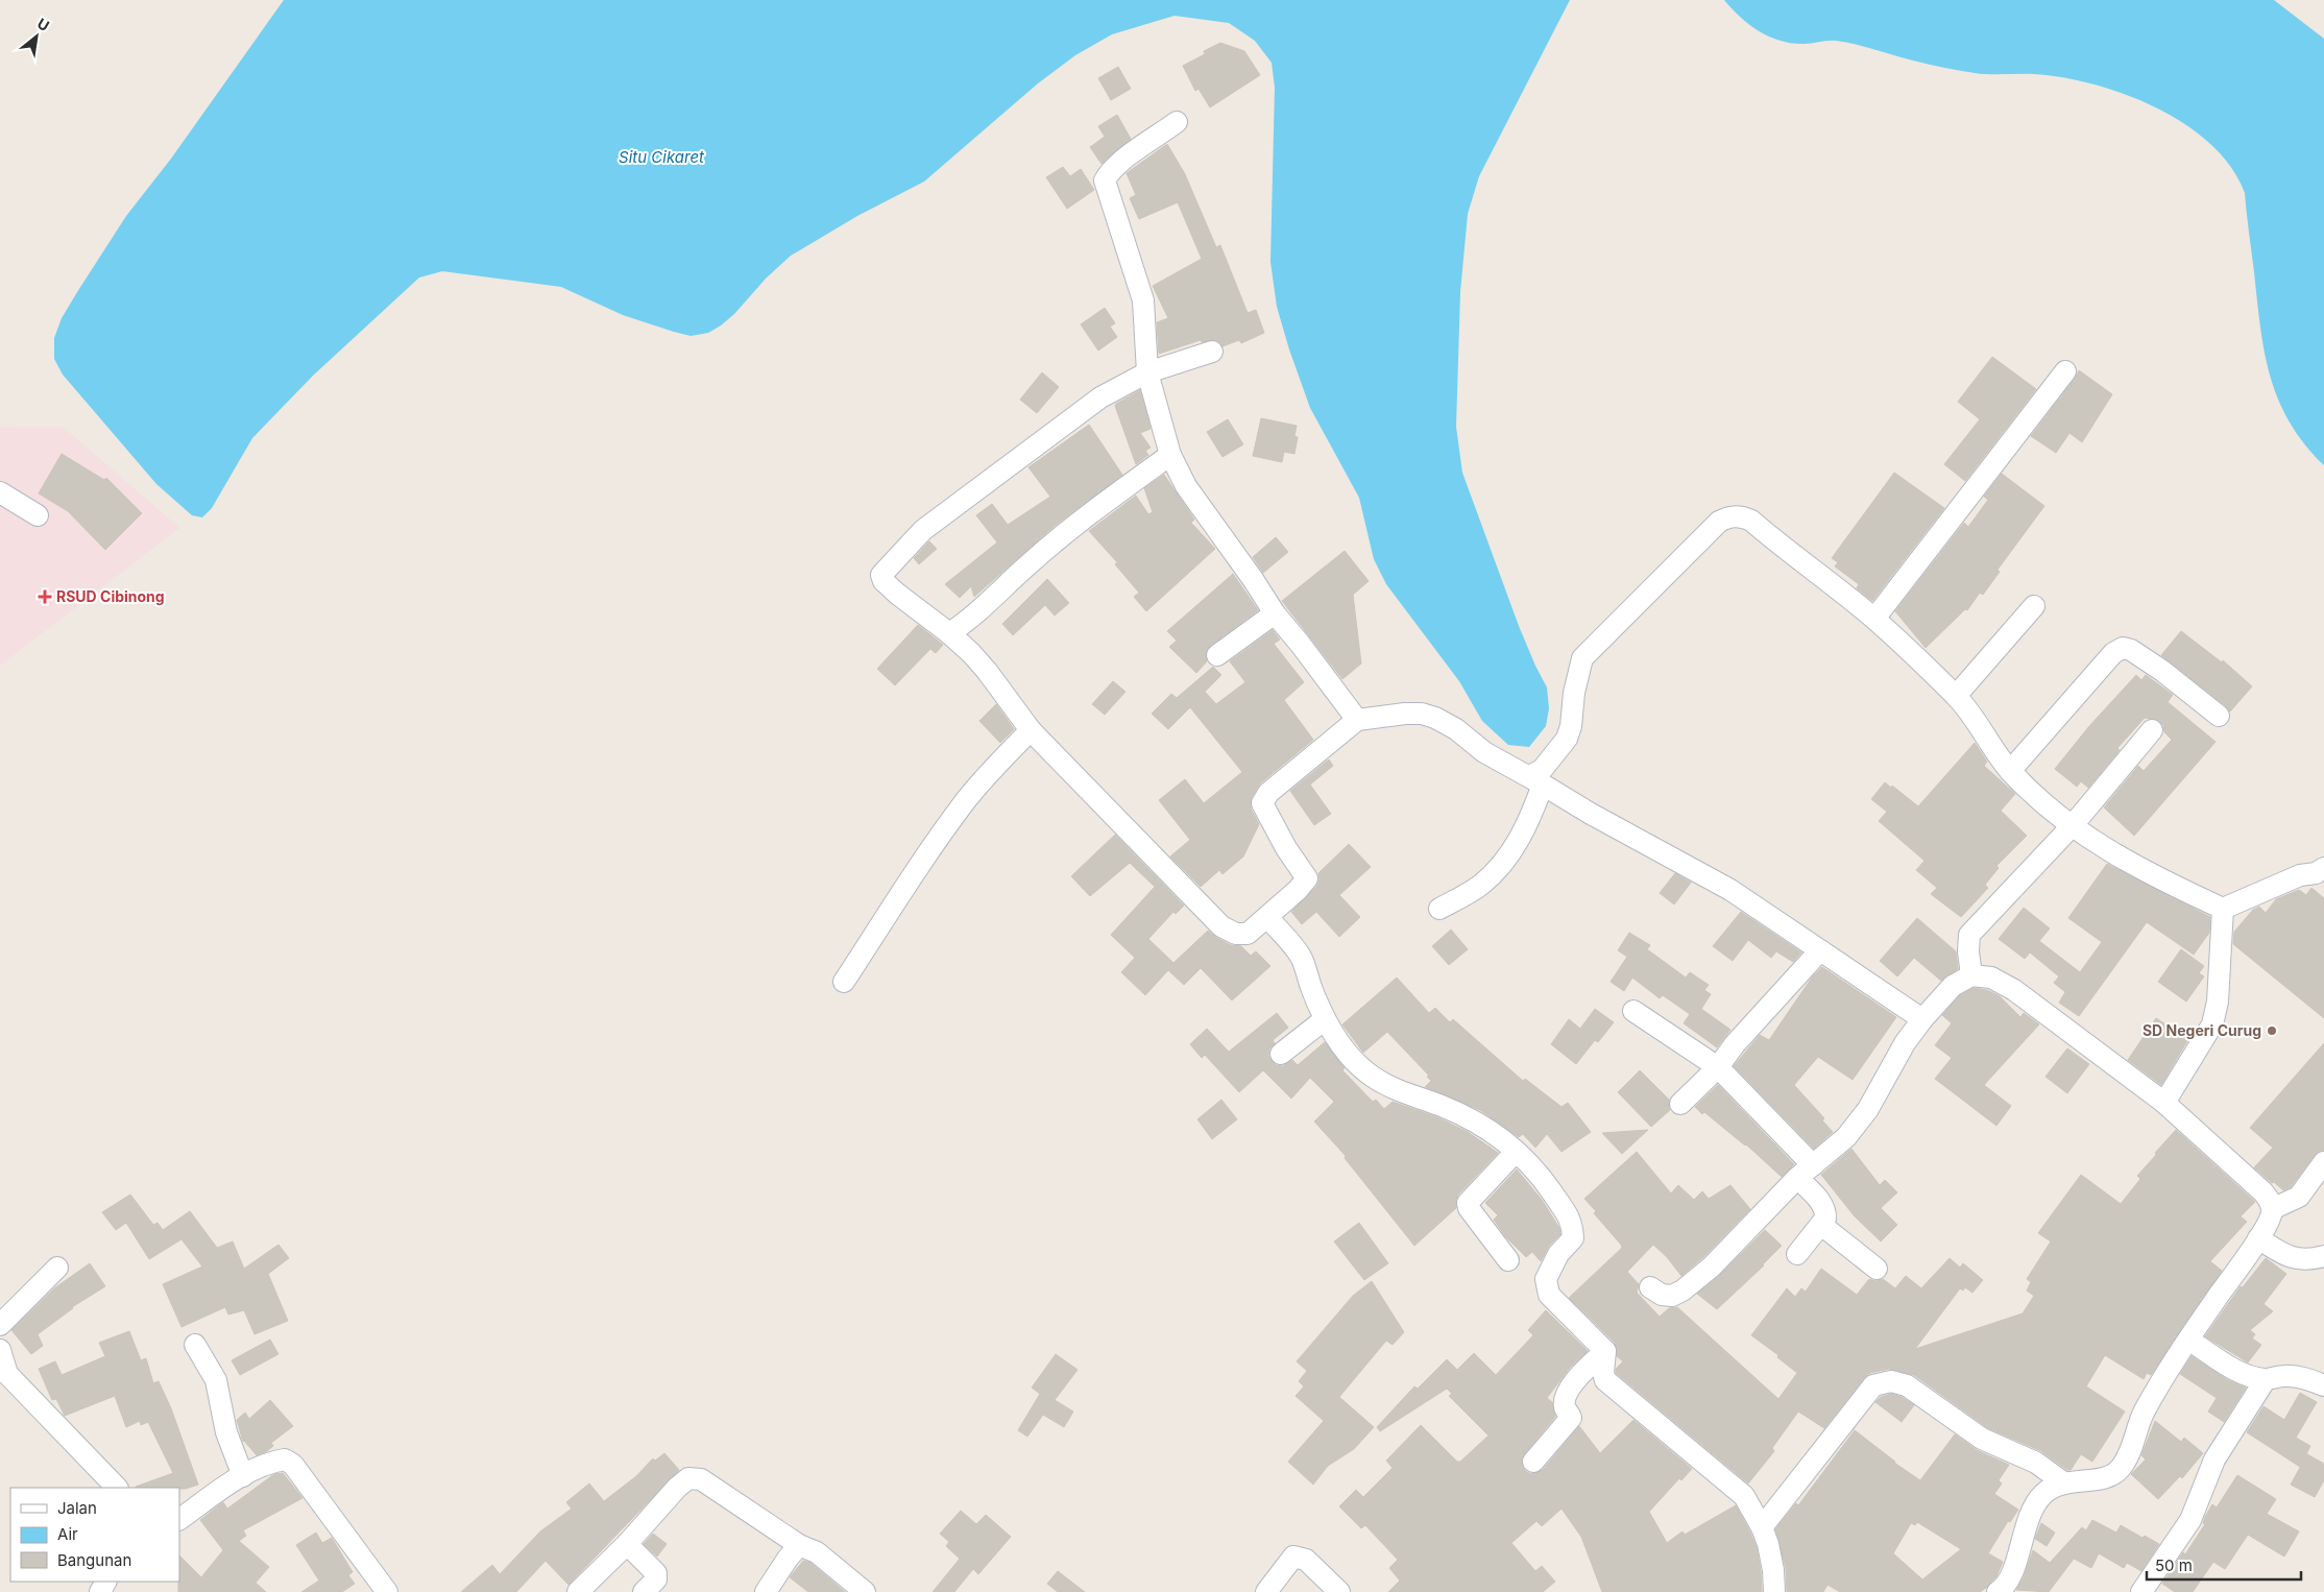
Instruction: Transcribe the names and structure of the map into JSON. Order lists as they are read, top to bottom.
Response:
{
  "water": ["Situ Cikaret"],
  "places": {
    "health": ["RSUD Cibinong"],
    "other": ["SD Negeri Curug"]
  },
  "legend": ["Jalan", "Air", "Bangunan"],
  "scale_bar": "50 m",
  "north": "top right"
}
